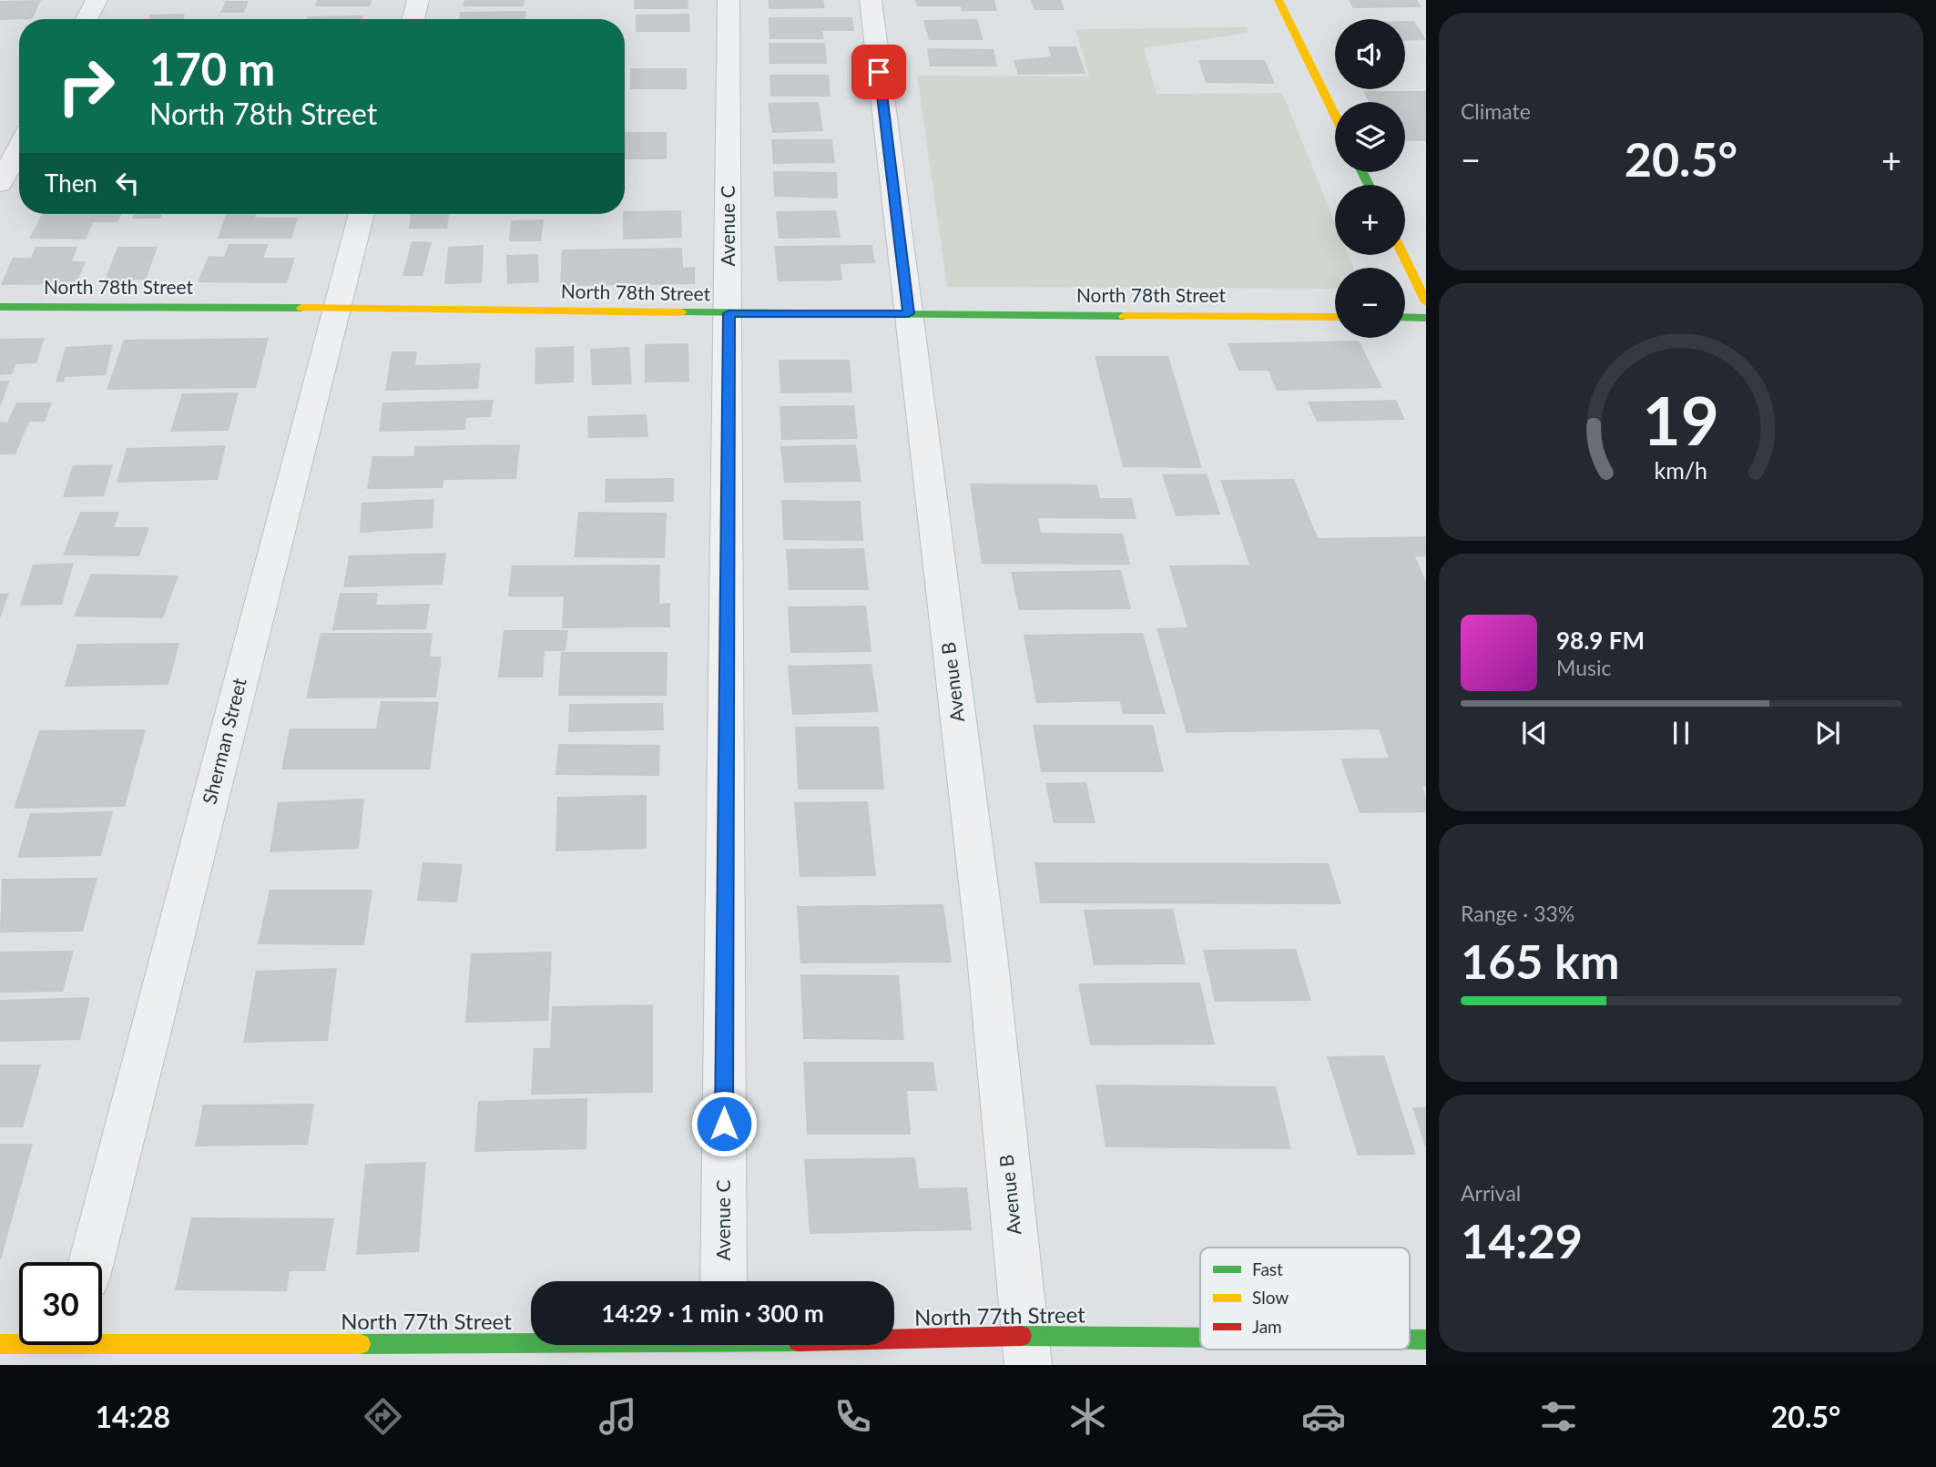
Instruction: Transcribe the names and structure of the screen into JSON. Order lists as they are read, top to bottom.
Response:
{
  "streets": {
    "street": [
      "Avenue C",
      "North 78th Street",
      "Avenue B",
      "Sherman Street",
      "North 77th Street"
    ]
  },
  "crossings": [
    ["Avenue C", "North 78th Street"],
    ["North 78th Street", "Avenue B"],
    ["North 78th Street", "Sherman Street"],
    ["Avenue B", "North 77th Street"]
  ],
  "legend": ["Fast", "Slow", "Jam"],
  "page": {
    "tile": [
      "Climate",
      ["Range · 33%", "165 km"],
      ["Arrival", "14:29"]
    ],
    "map_buttons": ["+", "−"],
    "turn": ["170 m", "North 78th Street"],
    "heat": ["−", "20.5°", "+"],
    "then": "Then",
    "song": ["98.9 FM", "Music"],
    "limit": "30",
    "trip": "14:29 · 1 min · 300 m",
    "tabs": ["14:28", "20.5°"],
    "gauge": ["19", "km/h"]
  }
}
